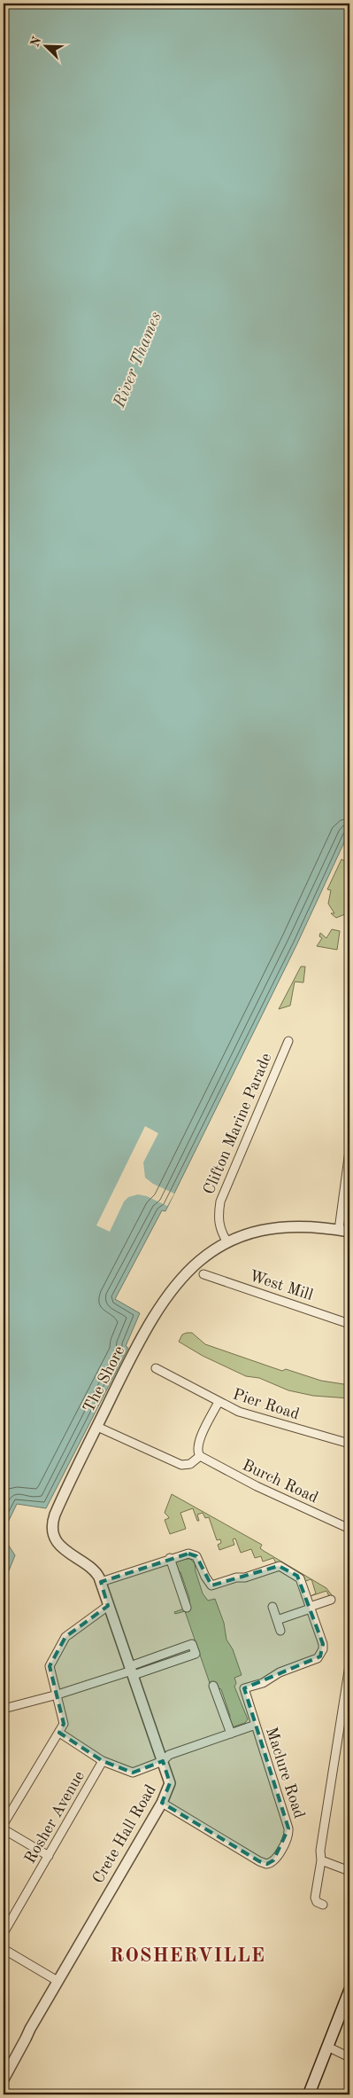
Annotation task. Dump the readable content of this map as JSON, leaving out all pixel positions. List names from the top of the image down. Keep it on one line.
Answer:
{"streets":{"street":["Clifton Marine Parade","West Mill","The Shore","Pier Road","Burch Road","Maclure Road","Rosher Avenue","Crete Hall Road"]},"crossings":[["Clifton Marine Parade","The Shore"],["The Shore","Crete Hall Road"],["Maclure Road","Crete Hall Road"]],"districts":["ROSHERVILLE"],"water":["River Thames"],"north":"top left"}
